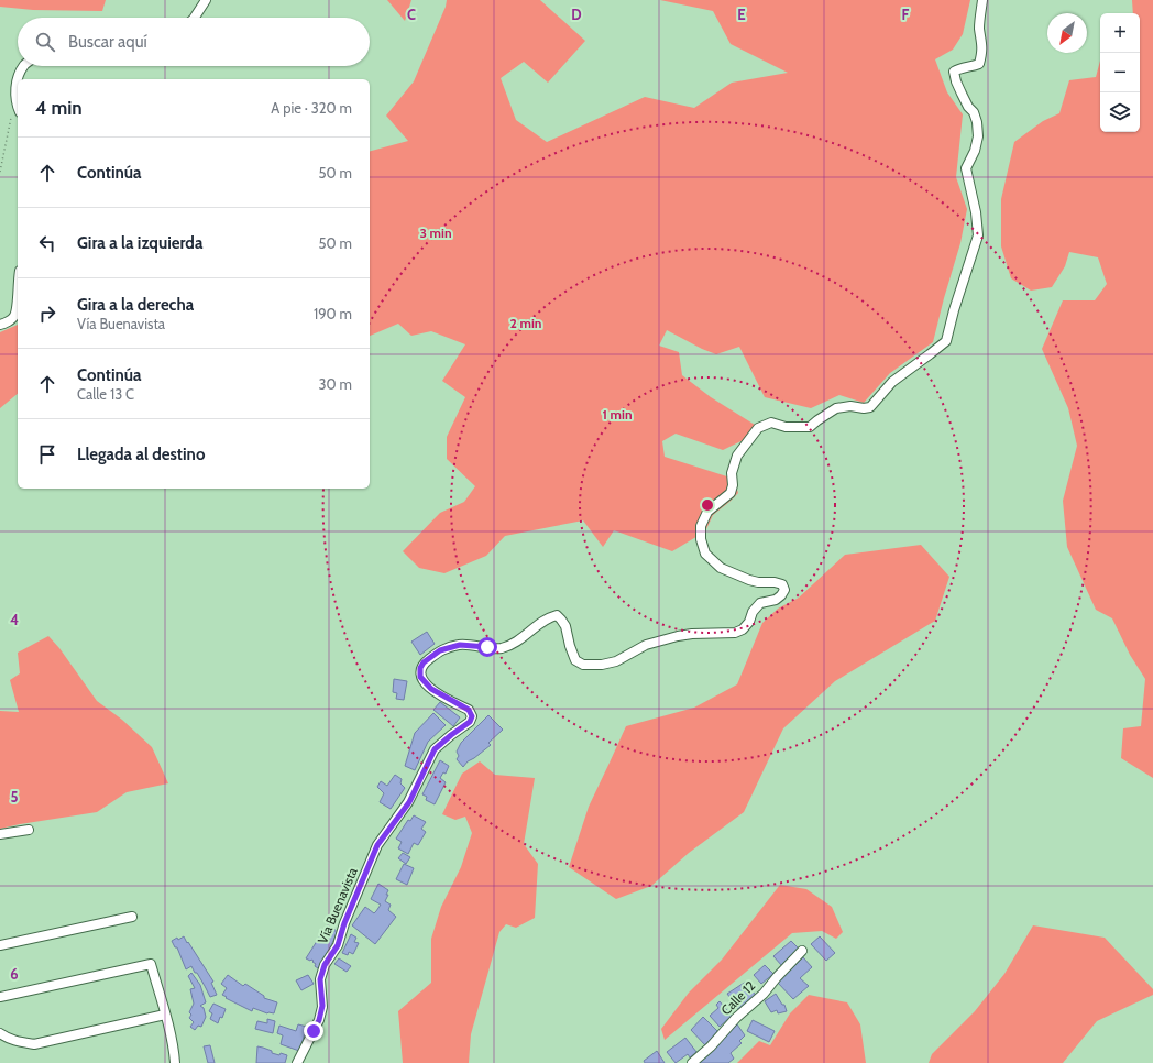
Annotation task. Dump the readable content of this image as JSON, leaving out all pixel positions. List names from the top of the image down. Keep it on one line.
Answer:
{"streets":{"street":["Vía Buenavista","Calle 12"]},"north":"bottom left","page":{"map_buttons":["+","−"],"search":"Buscar aquí","heading":["4 min","A pie · 320 m"],"list":[["Continúa","50 m"],["Gira a la izquierda","50 m"],["Gira a la derecha","Vía Buenavista","190 m"],["Continúa","Calle 13 C","30 m"],"Llegada al destino"]},"grid":{"columns":["C","D","E","F"],"rows":["4","5","6"]},"rings":["3 min","2 min","1 min"]}
